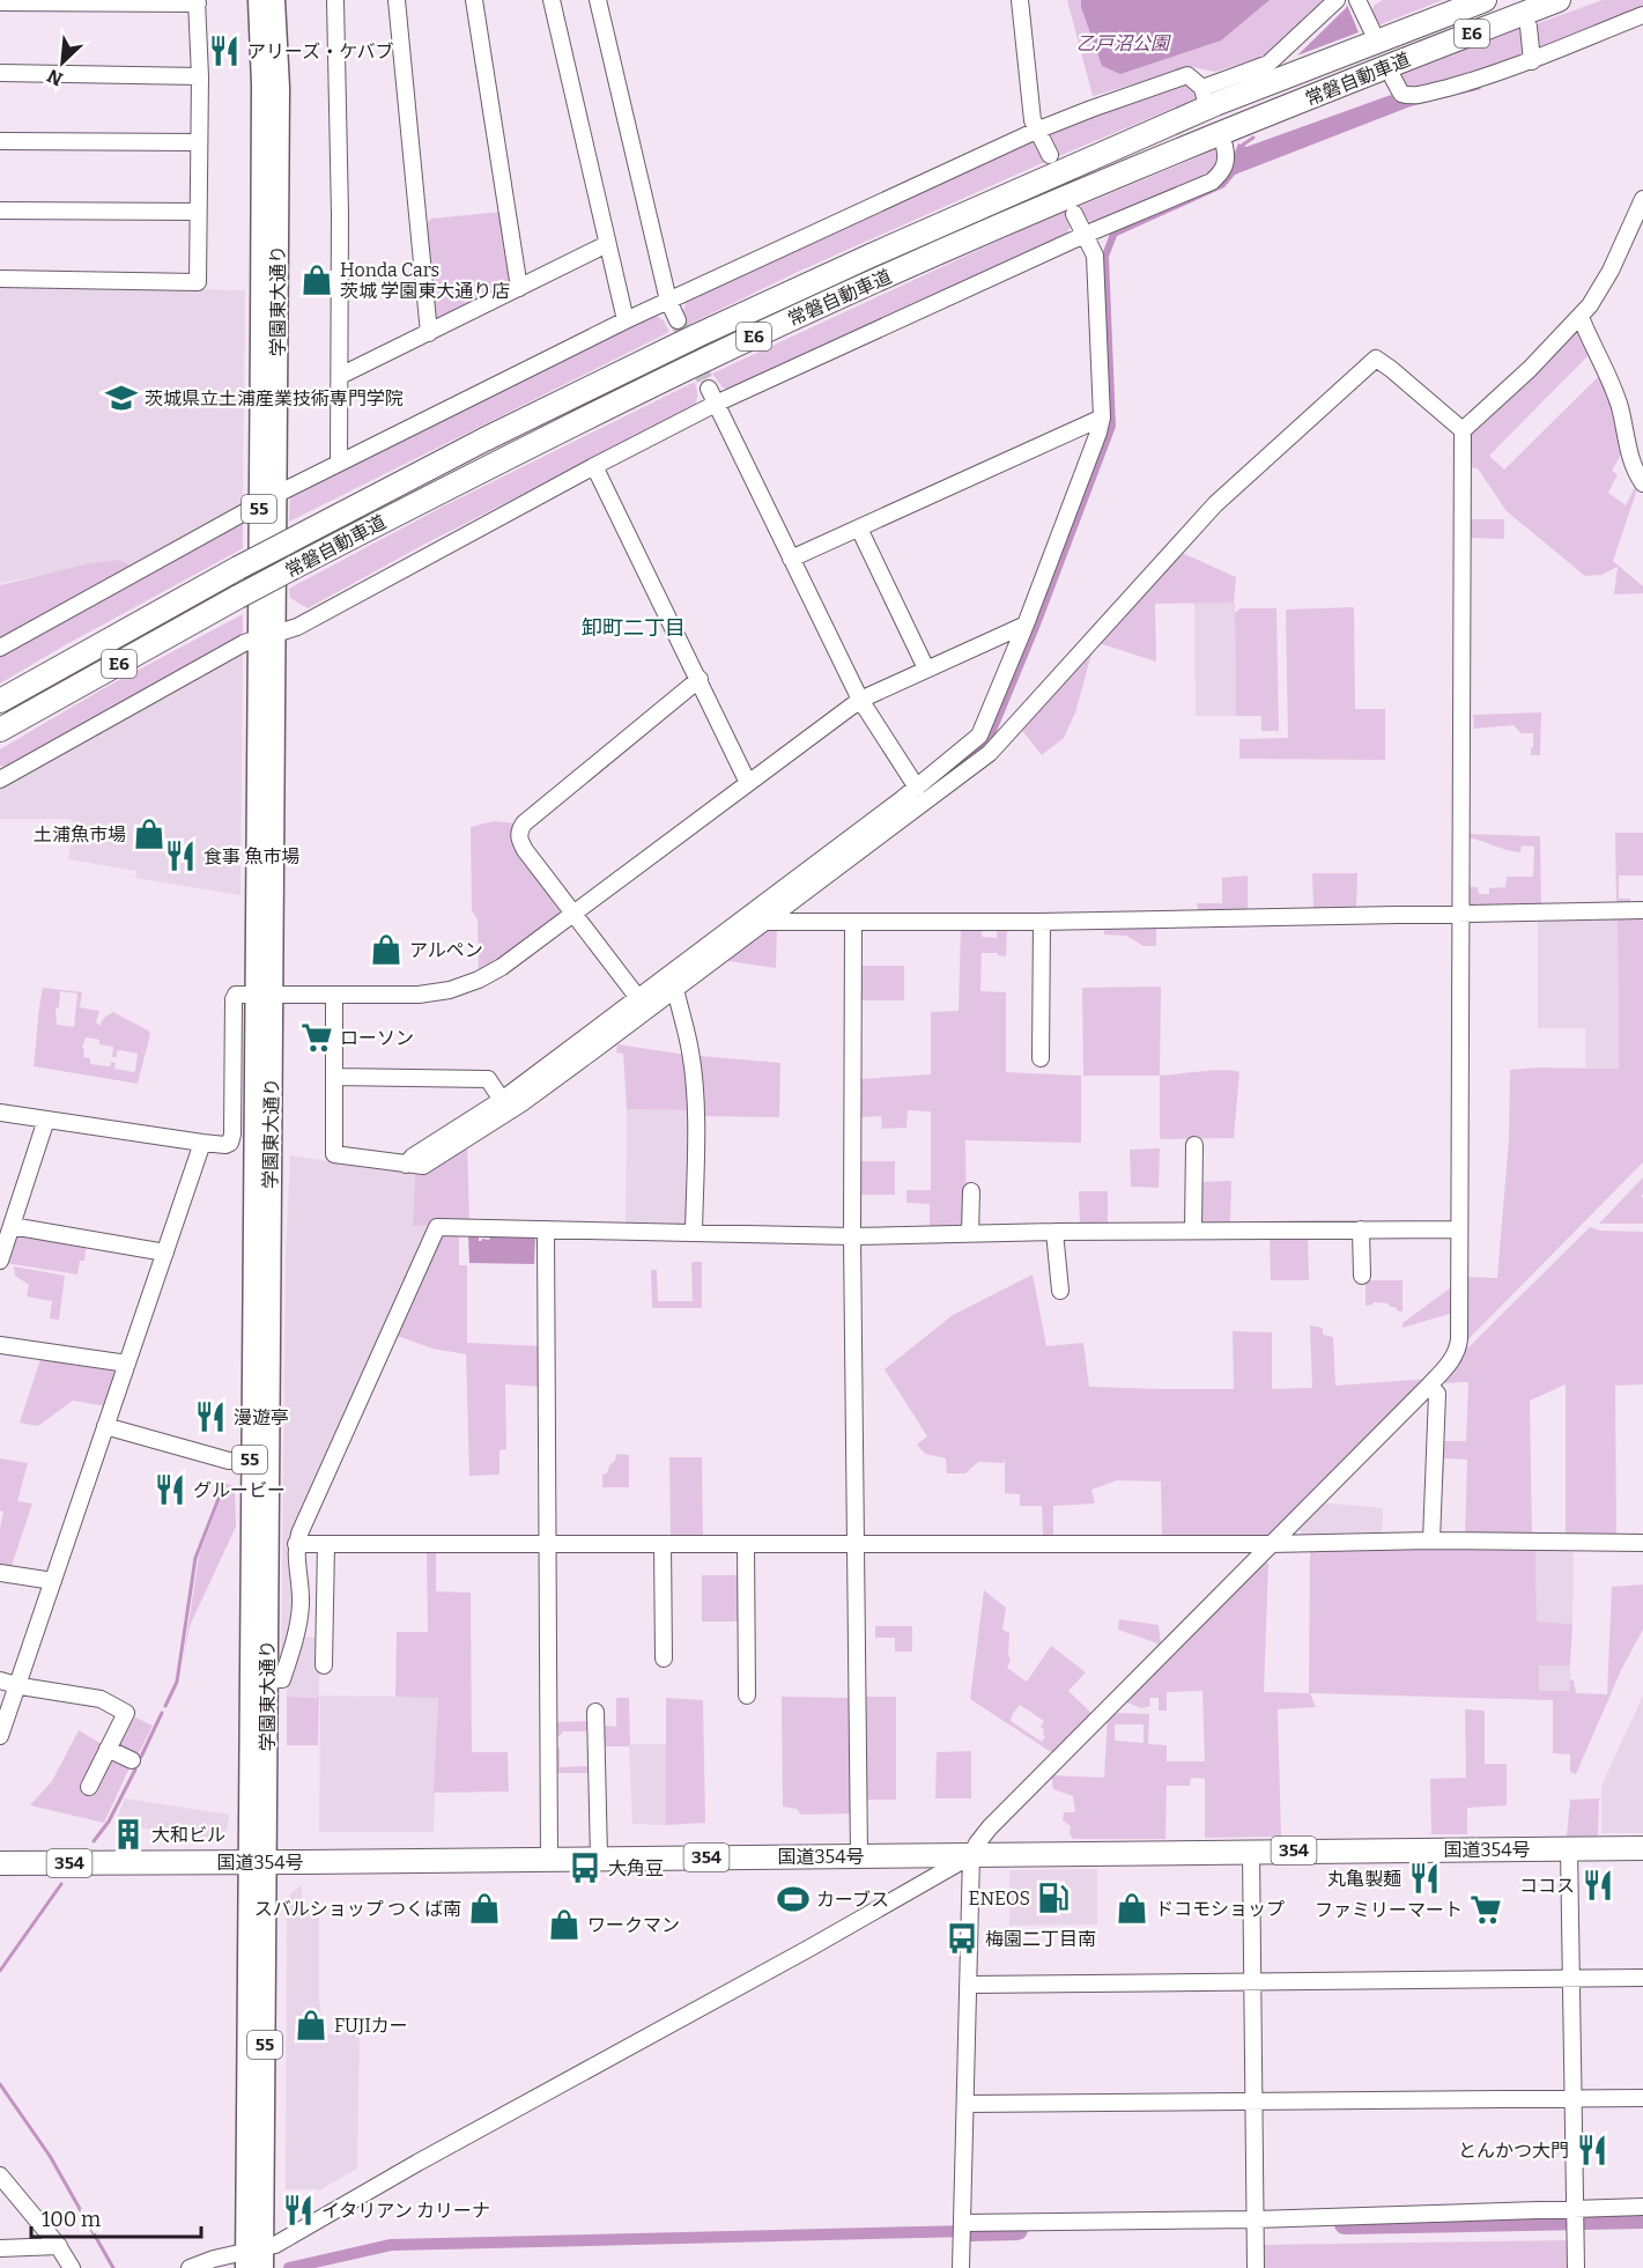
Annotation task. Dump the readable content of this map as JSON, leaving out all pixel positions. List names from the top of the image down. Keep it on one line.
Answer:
{"streets":{"highway":["E6","常磐自動車道","国道354号","354"],"main road":["学園東大通り","55"]},"crossings":[["学園東大通り","国道354号"]],"districts":["卸町二丁目"],"parks":["乙戸沼公園"],"places":{"restaurant":["アリーズ・ケバブ","食事 魚市場","漫遊亭","グルービー","丸亀製麺","ココス","とんかつ大門","イタリアン カリーナ"],"shop":["Honda Cars 茨城 学園東大通り店","土浦魚市場","アルペン","スバルショップ つくば南","ドコモショップ","ワークマン","FUJIカー"],"school or university":["茨城県立土浦産業技術専門学院"],"supermarket":["ローソン","ファミリーマート"],"building":["大和ビル"],"bus stop":["大角豆","梅園二丁目南"],"fuel station":["ENEOS"],"sports":["カーブス"]},"scale_bar":"100 m","north":"bottom left"}
